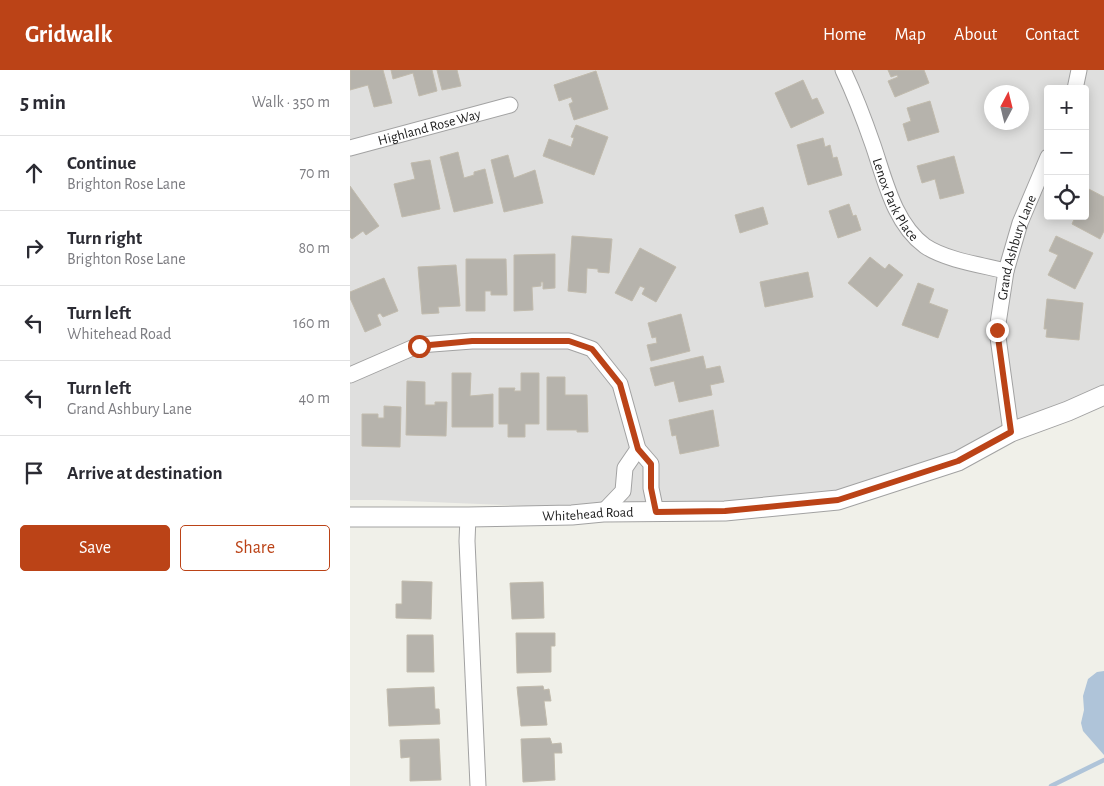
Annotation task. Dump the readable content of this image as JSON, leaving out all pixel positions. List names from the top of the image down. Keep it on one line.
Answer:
{"streets":{"street":["Highland Rose Way","Lenox Park Place","Grand Ashbury Lane","Whitehead Road"]},"crossings":[["Lenox Park Place","Grand Ashbury Lane"],["Grand Ashbury Lane","Whitehead Road"]],"north":"top","page":{"header":"Gridwalk","nav":["Home","Map","About","Contact"],"heading":["5 min","Walk · 350 m"],"map_buttons":["+","−"],"list":[["Continue","Brighton Rose Lane","70 m"],["Turn right","Brighton Rose Lane","80 m"],["Turn left","Whitehead Road","160 m"],["Turn left","Grand Ashbury Lane","40 m"],"Arrive at destination"],"buttons":["Save","Share"]}}
